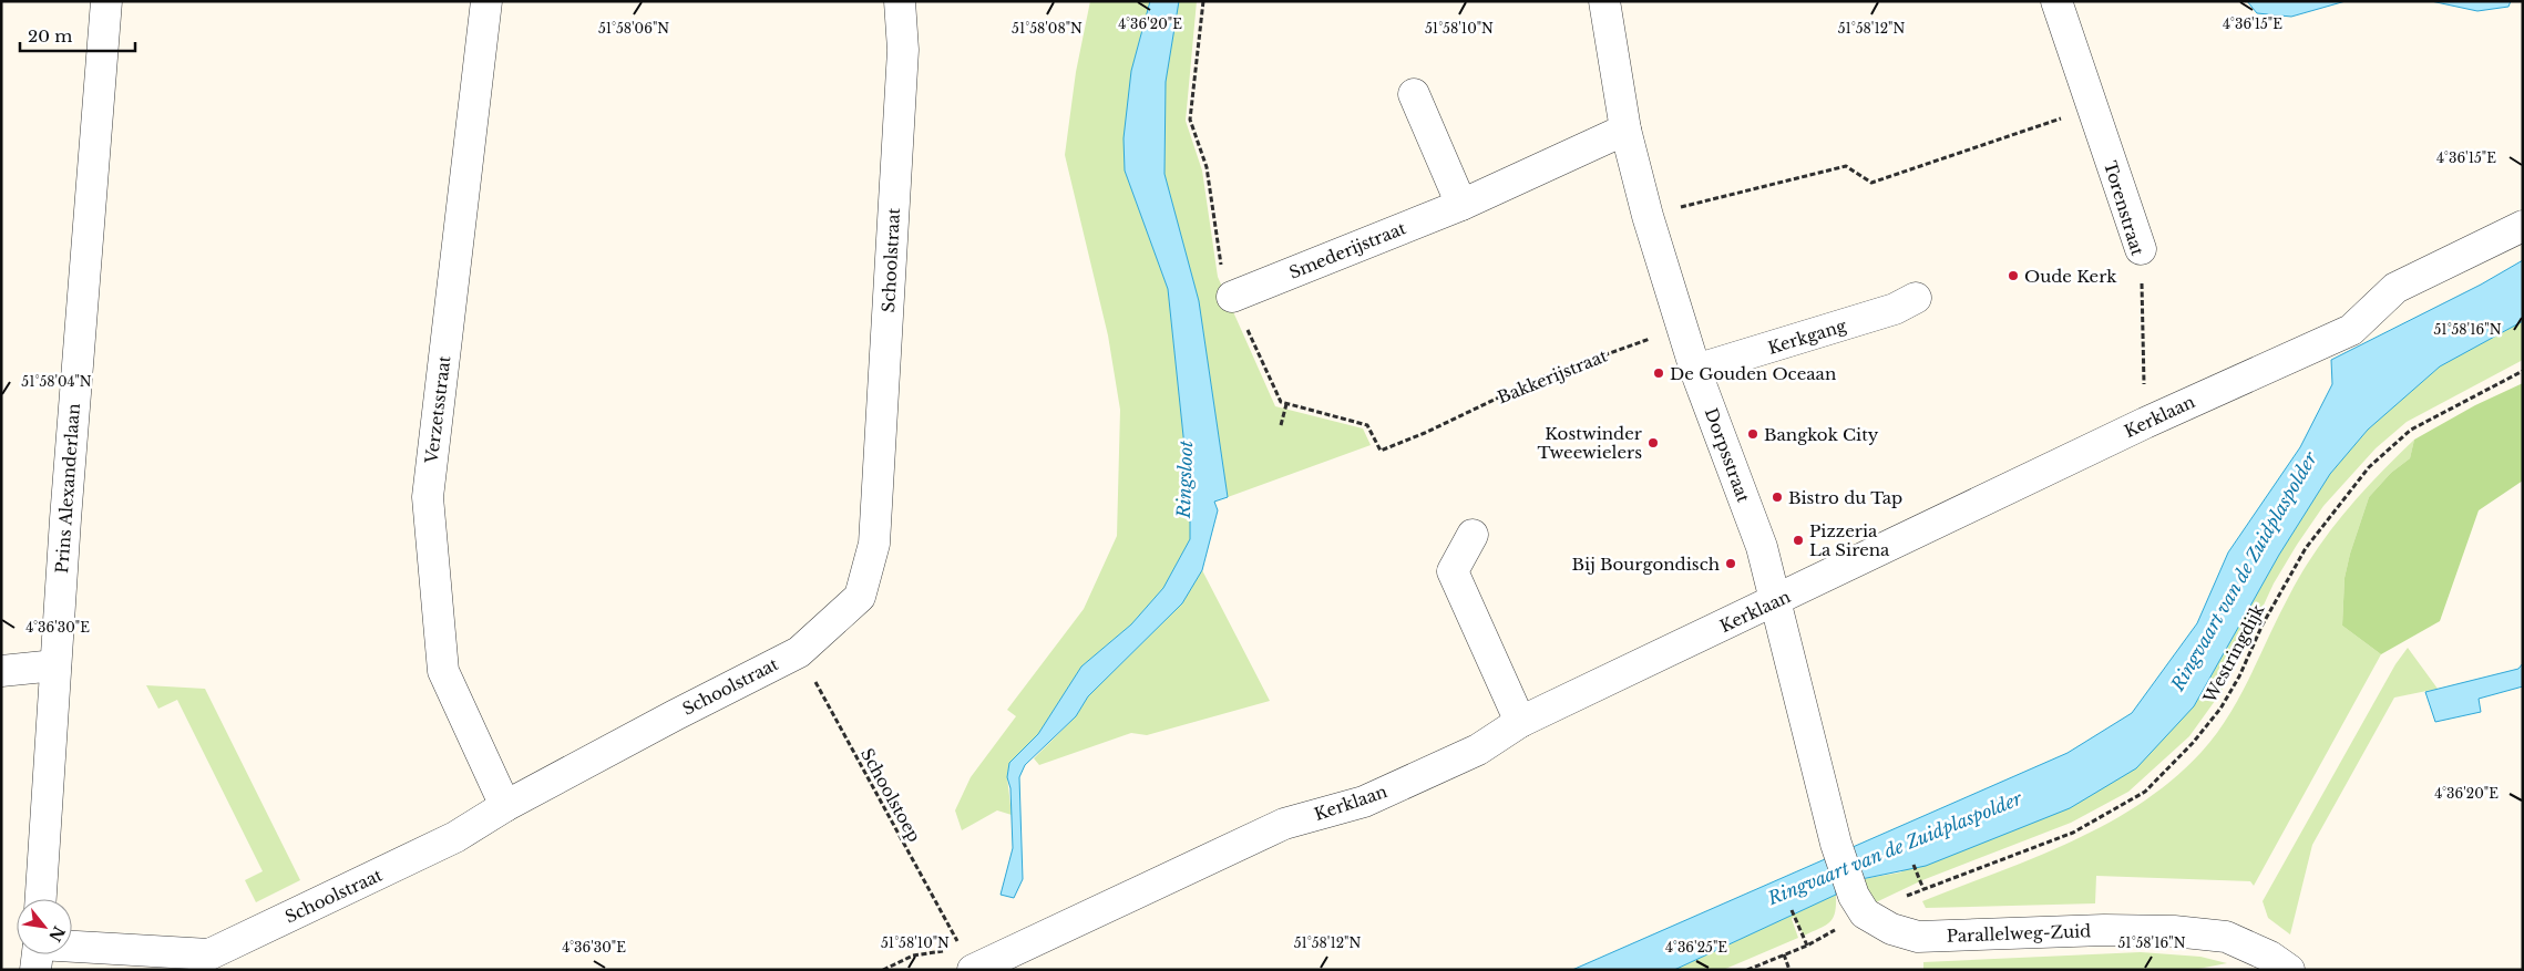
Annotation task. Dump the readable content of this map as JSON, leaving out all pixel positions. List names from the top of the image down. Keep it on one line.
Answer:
{"streets":{"street":["Torenstraat","Smederijstraat","Schoolstraat","Kerkgang","Verzetsstraat","Kerklaan","Dorpsstraat","Prins Alexanderlaan","Parallelweg-Zuid"],"path":["Bakkerijstraat","Westringdijk","Schoolstoep"]},"crossings":[["Torenstraat","Kerklaan"],["Smederijstraat","Dorpsstraat"],["Schoolstraat","Verzetsstraat"],["Schoolstraat","Schoolstoep"],["Kerkgang","Dorpsstraat"],["Bakkerijstraat","Dorpsstraat"],["Kerklaan","Dorpsstraat"],["Kerklaan","Schoolstoep"],["Dorpsstraat","Parallelweg-Zuid"]],"water":["Ringsloot","Ringvaart van de Zuidplaspolder"],"places":["Oude Kerk","De Gouden Oceaan","Bangkok City","Kostwinder Tweewielers","Bistro du Tap","Pizzeria La Sirena","Bij Bourgondisch"],"scale_bar":"20 m","north":"bottom right","coordinates":["4°36'20\"E","4°36'15\"E","51°58'06\"N","51°58'08\"N","51°58'10\"N","51°58'12\"N","51°58'16\"N","51°58'04\"N","4°36'30\"E","4°36'25\"E"]}
